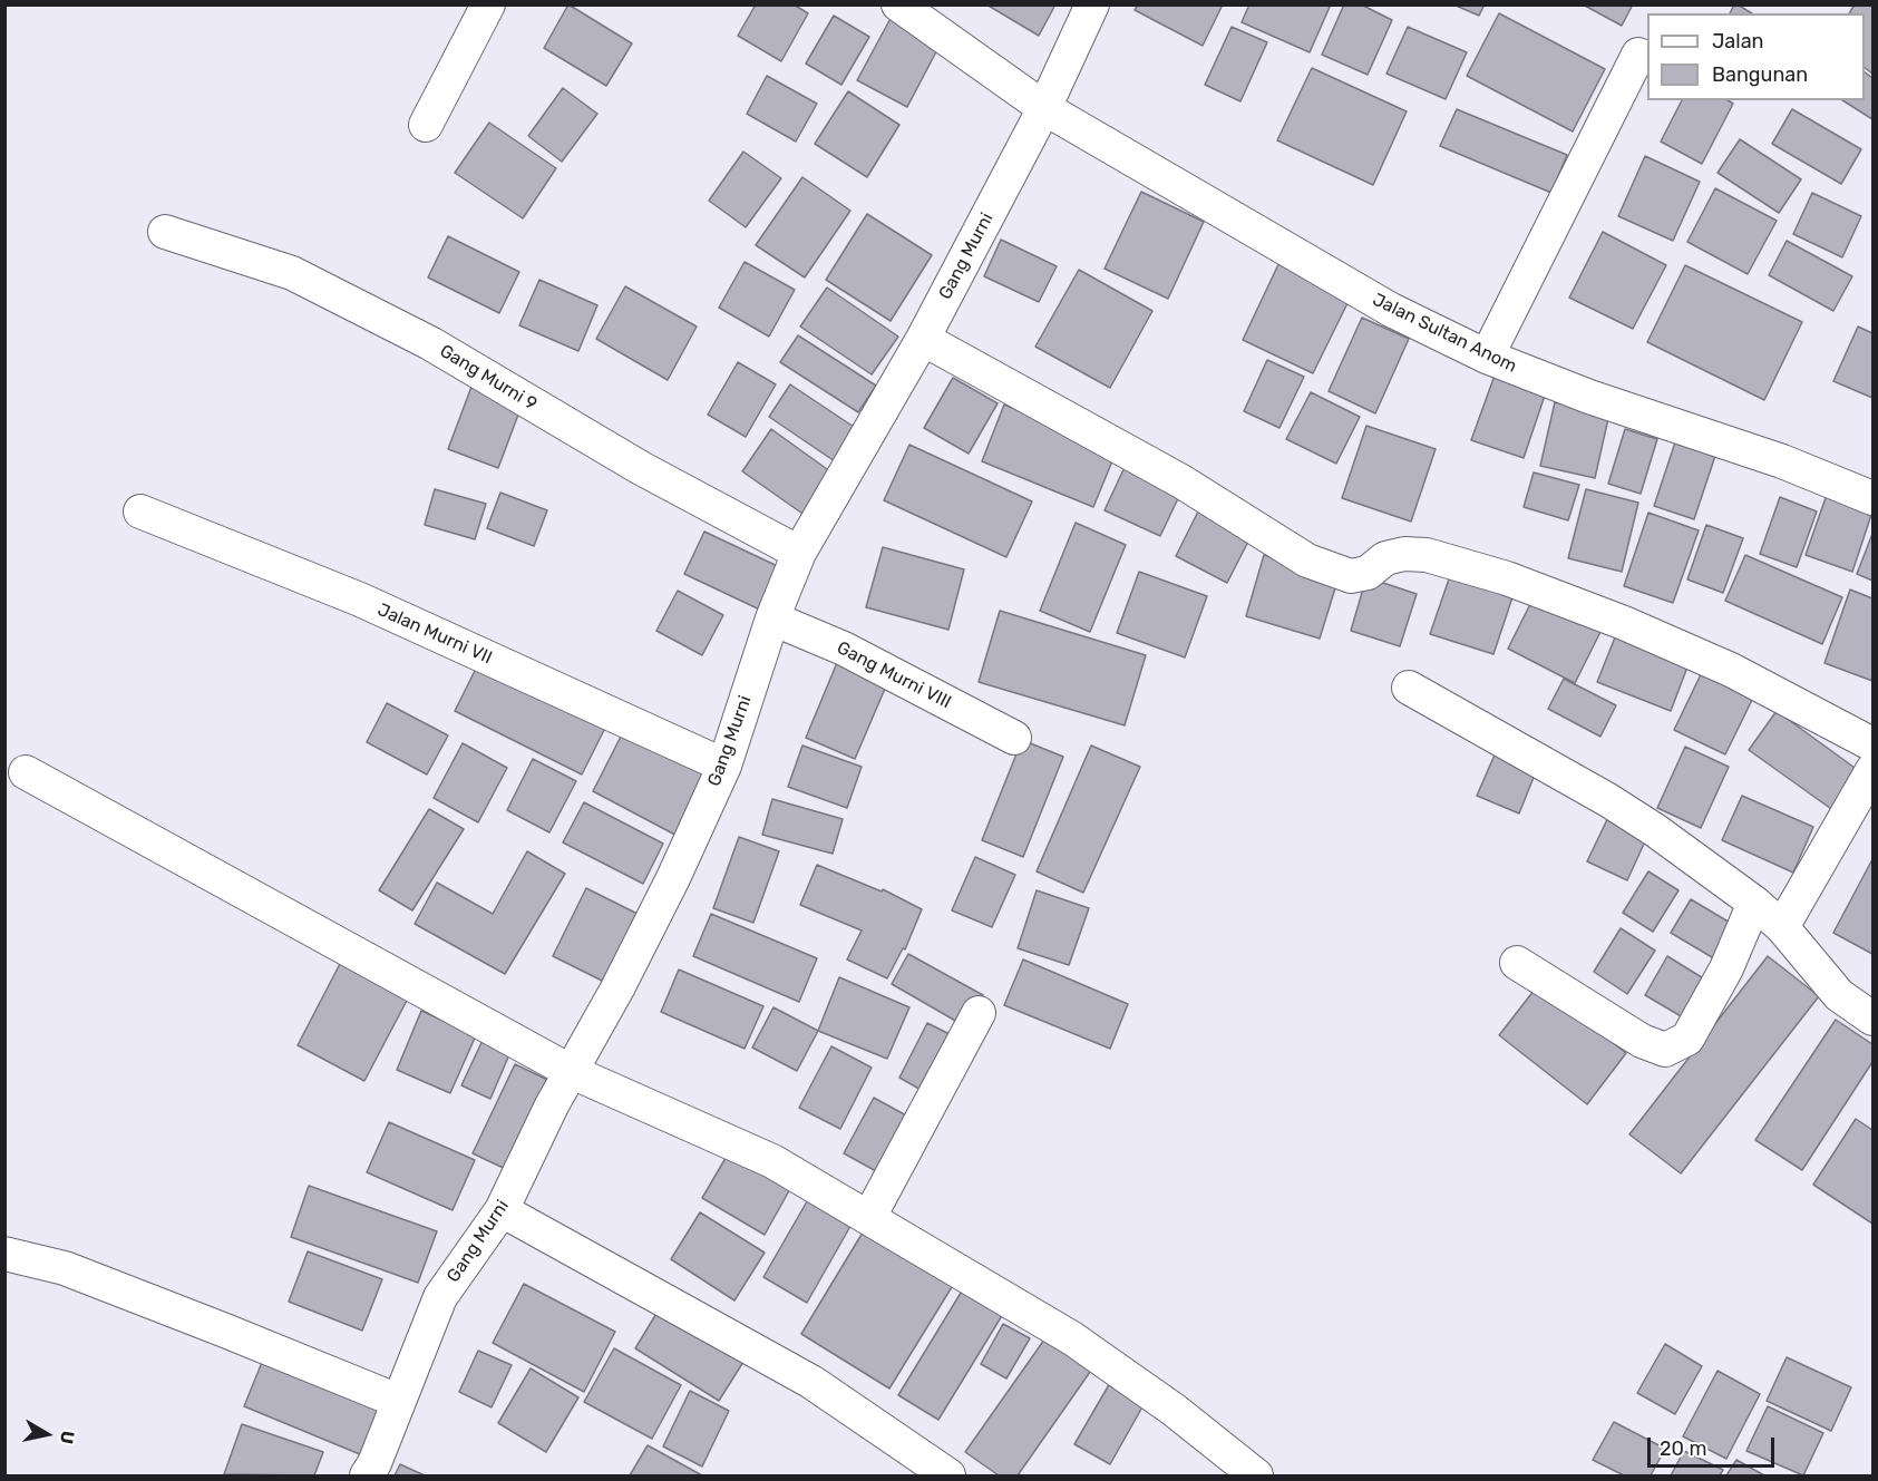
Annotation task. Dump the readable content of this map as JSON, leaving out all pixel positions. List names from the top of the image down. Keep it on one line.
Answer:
{"streets":{"street":["Gang Murni","Jalan Sultan Anom","Gang Murni 9","Jalan Murni VII","Gang Murni VIII"]},"crossings":[["Gang Murni","Jalan Sultan Anom"],["Gang Murni","Gang Murni 9"],["Gang Murni","Jalan Murni VII"],["Gang Murni","Gang Murni VIII"]],"legend":["Jalan","Bangunan"],"scale_bar":"20 m","north":"right"}
